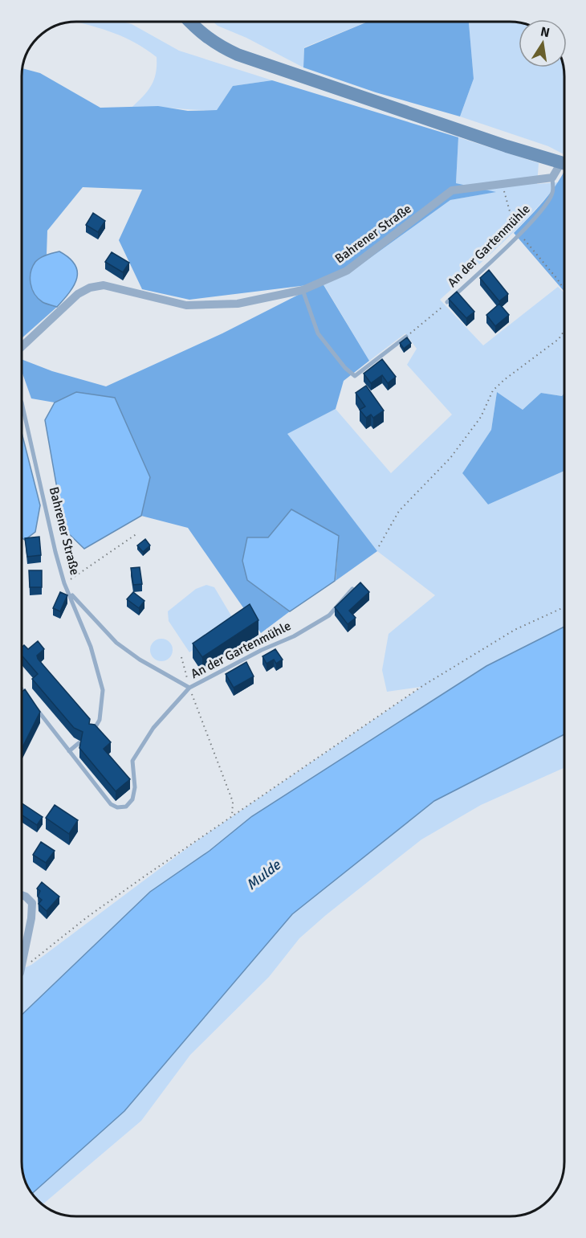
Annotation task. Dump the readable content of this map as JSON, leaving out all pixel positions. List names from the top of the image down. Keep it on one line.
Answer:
{"streets":{"street":["Bahrener Straße"],"lane":["An der Gartenmühle"]},"crossings":[["Bahrener Straße","An der Gartenmühle"]],"water":["Mulde"],"north":"top"}
